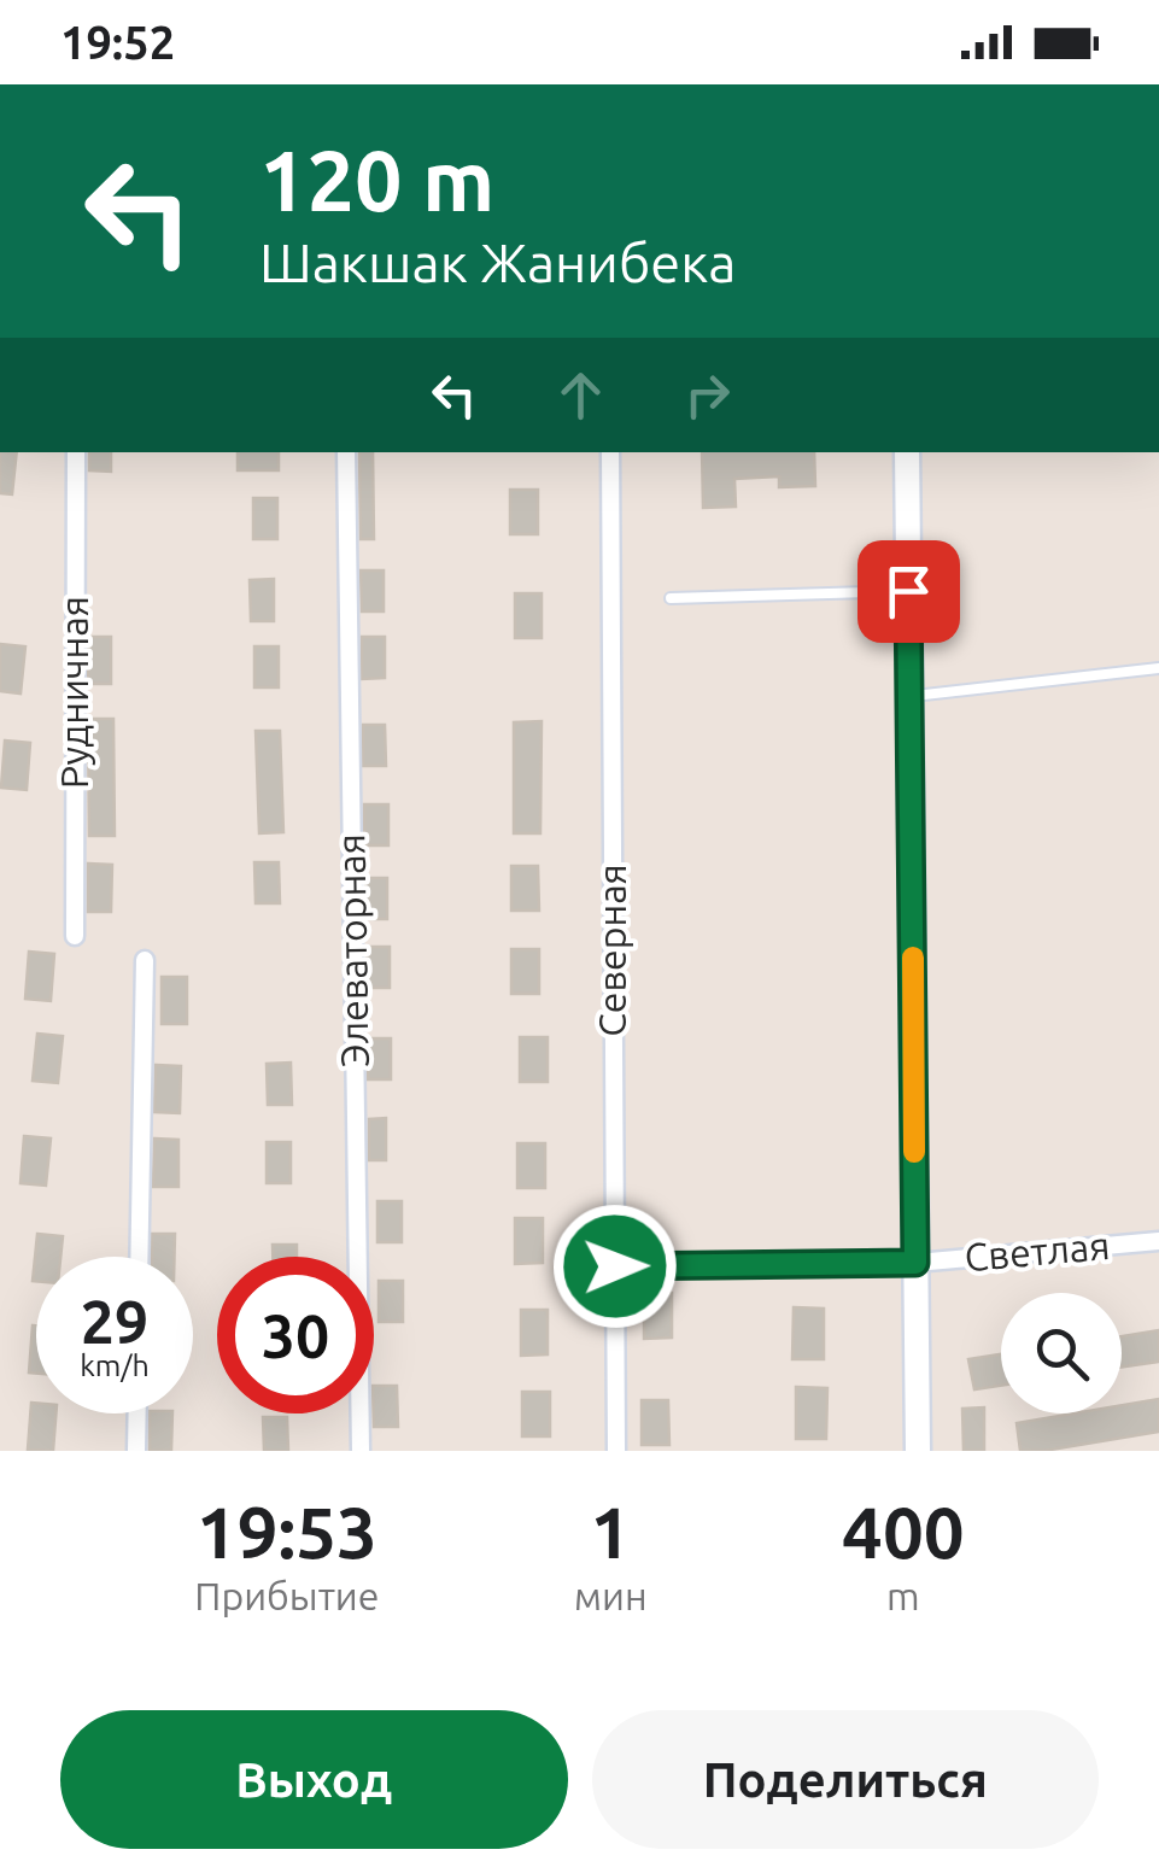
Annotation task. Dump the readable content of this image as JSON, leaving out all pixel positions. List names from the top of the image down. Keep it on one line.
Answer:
{"streets":{"street":["Рудничная","Элеваторная","Северная","Светлая"]},"crossings":[["Северная","Светлая"]],"page":{"status":"19:52","turn":["120 m","Шакшак Жанибека"],"speed":"29 km/h","limit":"30","eta":["19:53","Прибытие","1","мин","400","m"],"buttons":["Выход","Поделиться"]}}
